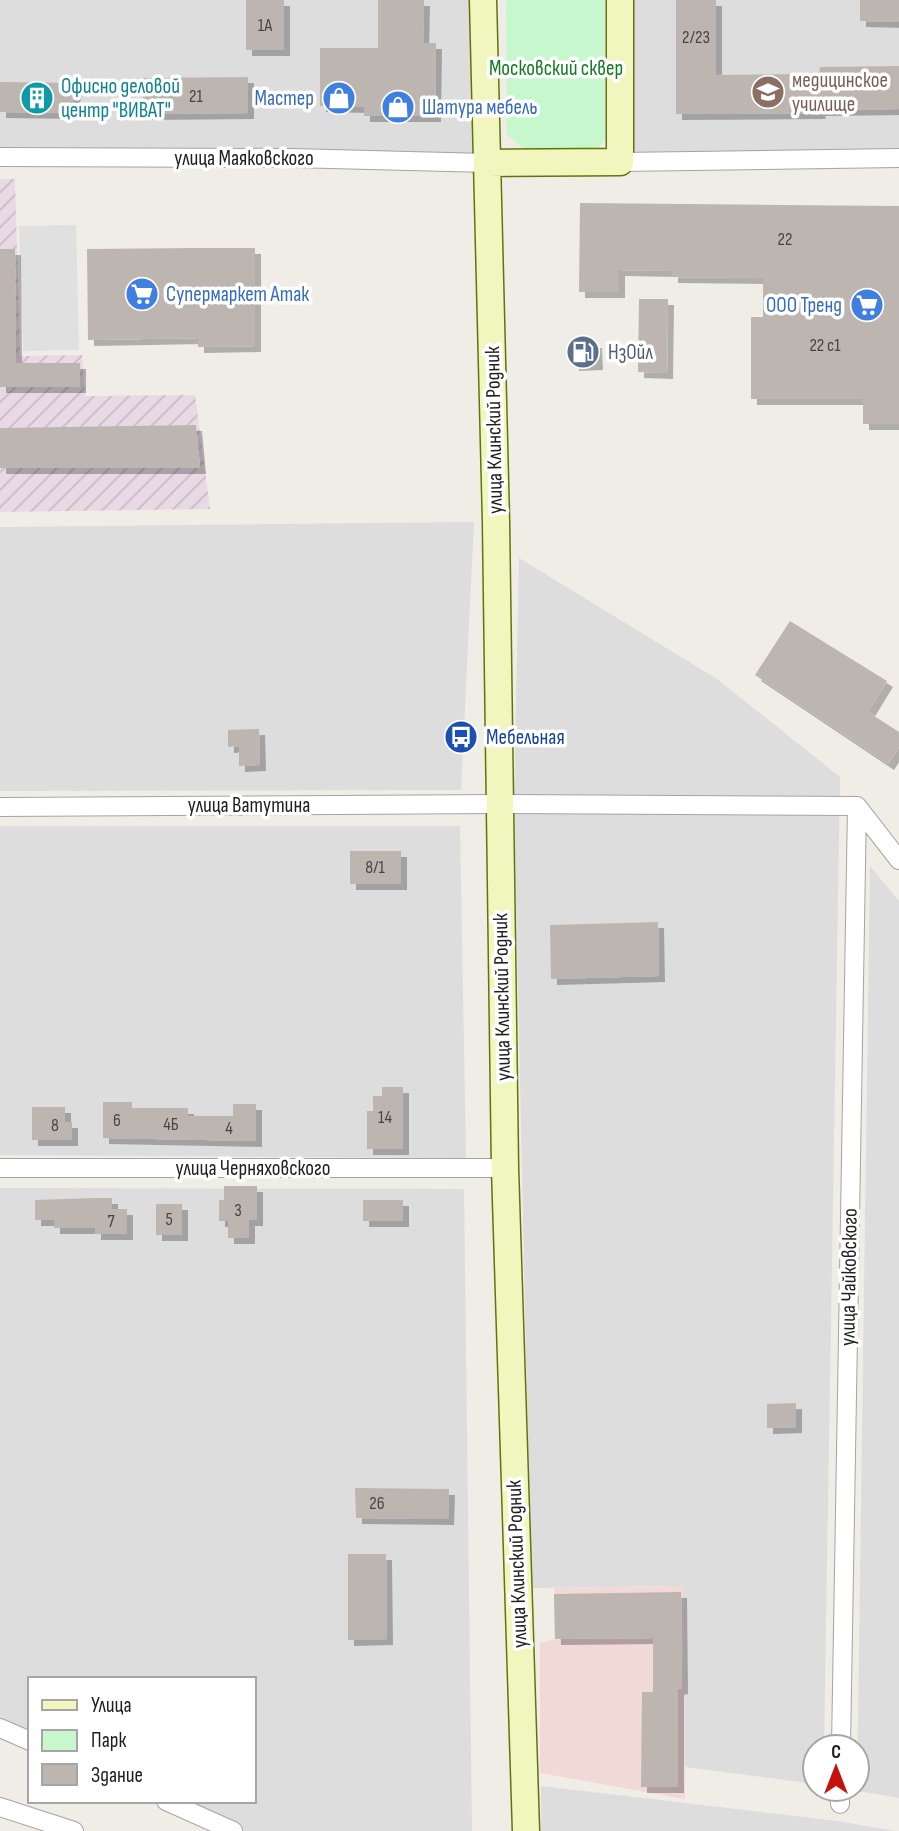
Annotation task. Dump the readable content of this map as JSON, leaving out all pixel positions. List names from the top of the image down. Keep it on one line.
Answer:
{"streets":{"main road":["улица Клинский Родник"],"street":["улица Маяковского","улица Ватутина","улица Черняховского","улица Чайковского"]},"crossings":[["улица Маяковского","улица Клинский Родник"],["улица Клинский Родник","улица Ватутина"],["улица Клинский Родник","улица Черняховского"],["улица Ватутина","улица Чайковского"]],"parks":["Московский сквер"],"places":{"school or university":["медицинское училище"],"building":["Офисно деловой центр \"ВИВАТ\""],"shop":["Мастер","Шатура мебель"],"supermarket":["Супермаркет Атак","ООО Тренд"],"fuel station":["НзОйл"],"bus stop":["Мебельная"]},"house_numbers":["1А","2/23","21","22","22 с1","8/1","14","6","4Б","8","4","3","5","7","26"],"legend":["Улица","Парк","Здание"],"north":"top"}
